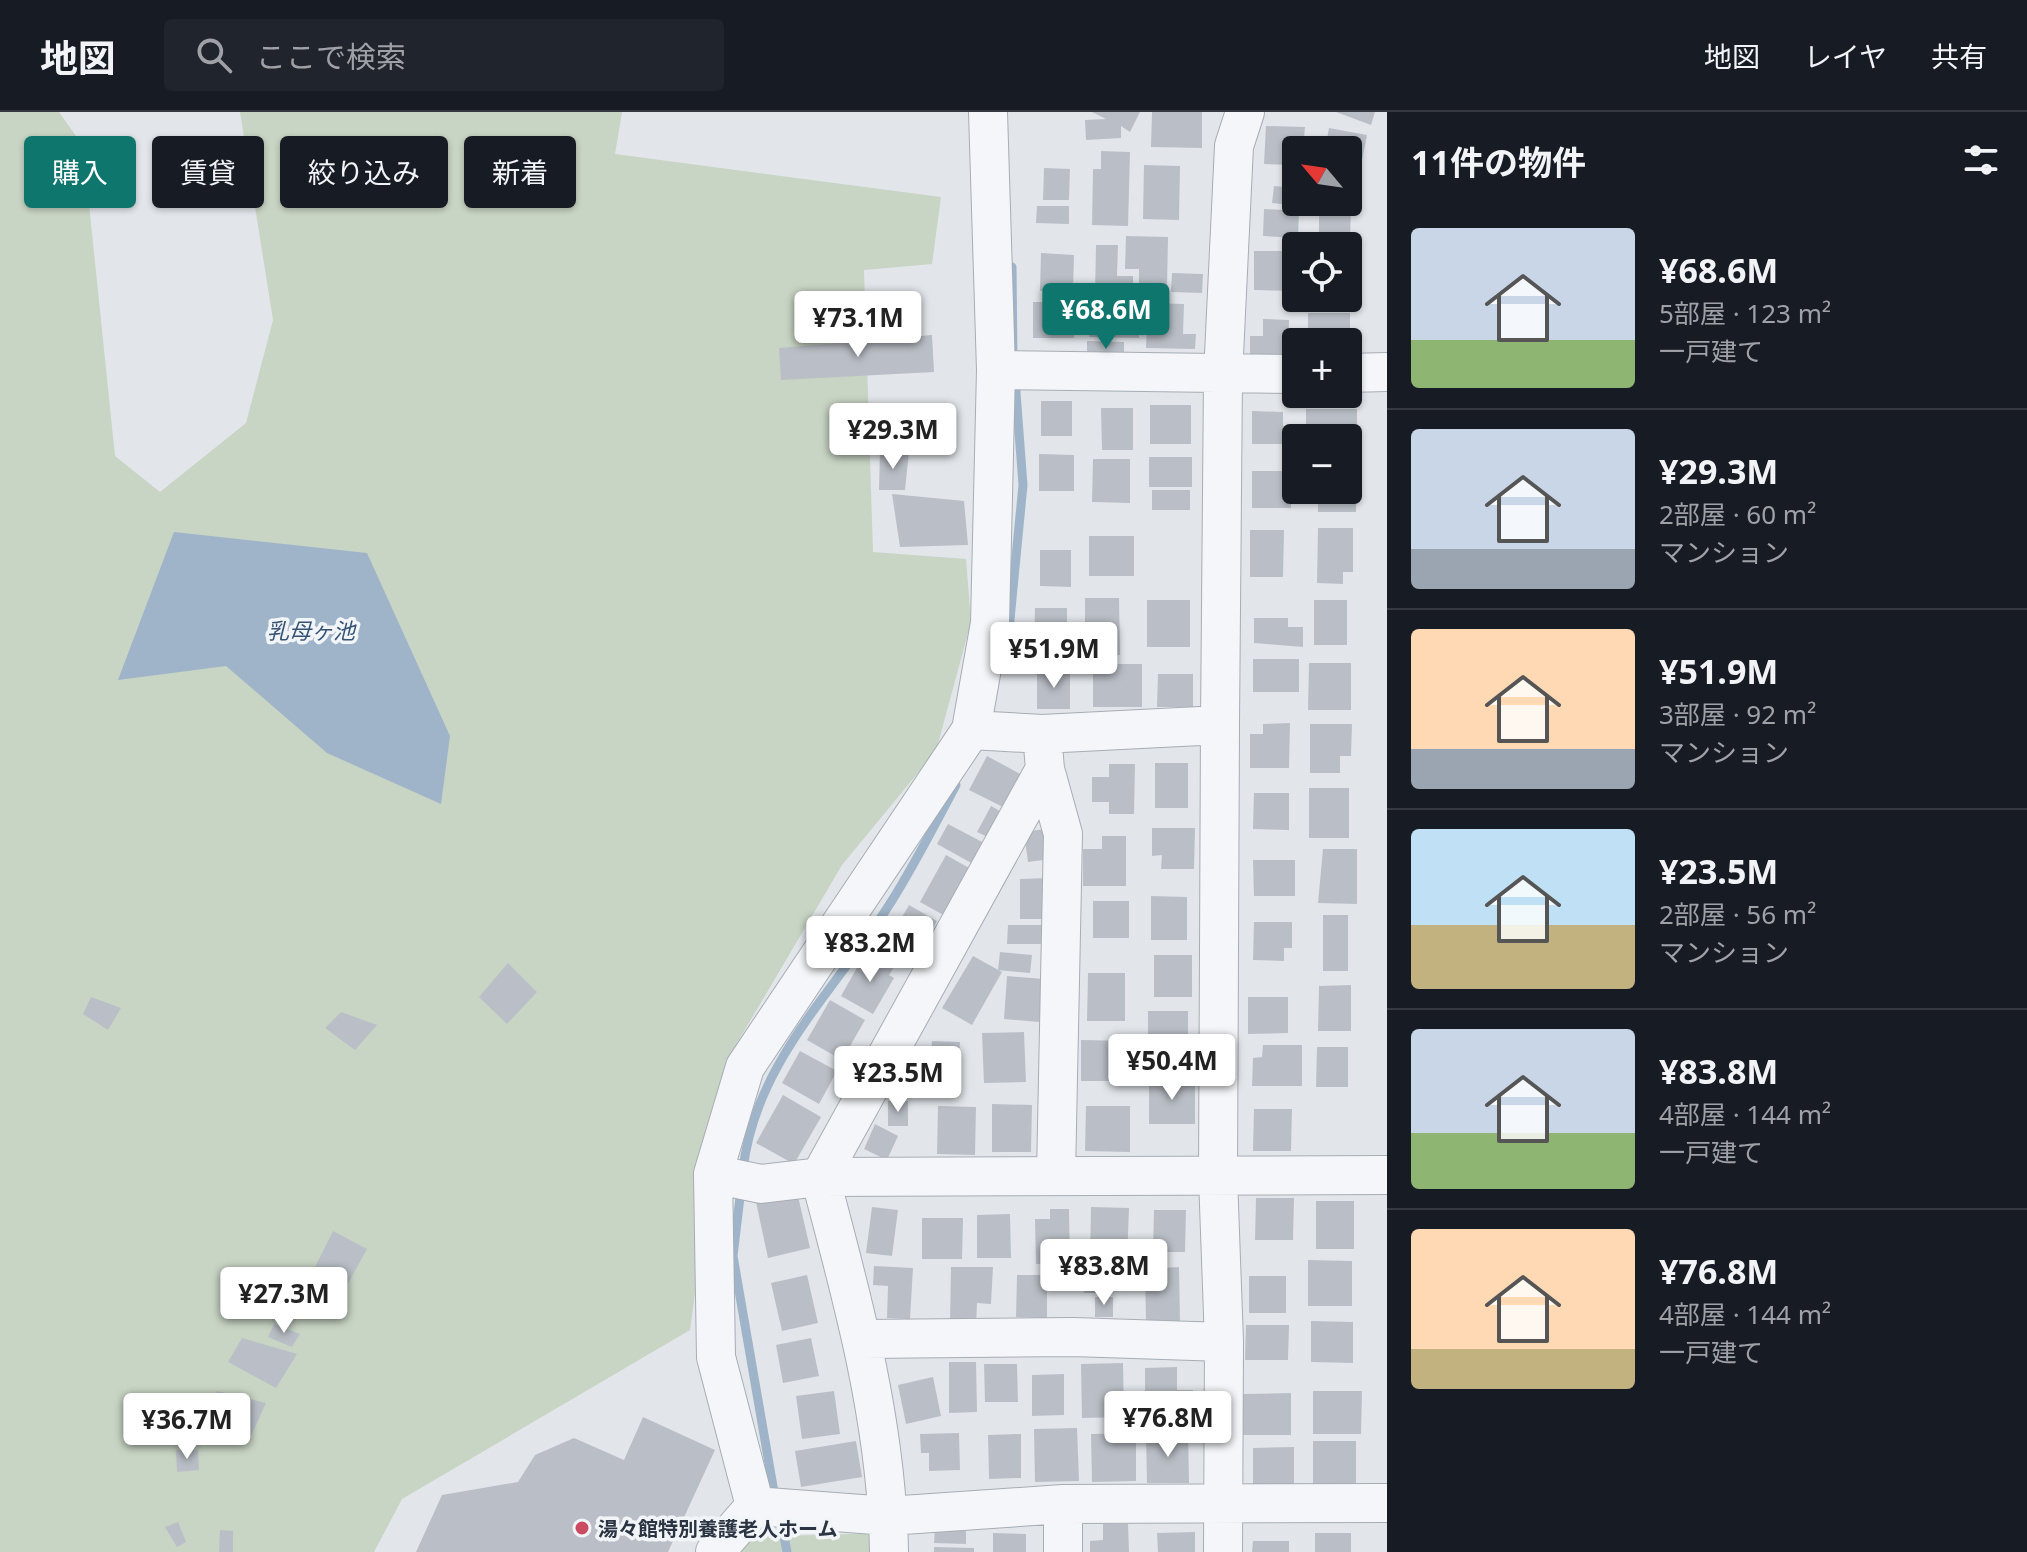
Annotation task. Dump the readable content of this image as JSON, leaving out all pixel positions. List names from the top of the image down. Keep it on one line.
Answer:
{"water":["乳母ヶ池"],"places":["湯々館特別養護老人ホーム"],"north":"top left","page":{"header":"地図","search":"ここで検索","nav":["地図","レイヤ","共有"],"heading":"11件の物件","map_buttons":["+","−"],"chip":["購入","賃貸","絞り込み","新着"],"list":[{"name":"¥68.6M","note":"5部屋 · 123 m² · 一戸建て"},{"name":"¥29.3M","note":"2部屋 · 60 m² · マンション"},{"name":"¥51.9M","note":"3部屋 · 92 m² · マンション"},{"name":"¥23.5M","note":"2部屋 · 56 m² · マンション"},{"name":"¥83.8M","note":"4部屋 · 144 m² · 一戸建て"},{"name":"¥76.8M","note":"4部屋 · 144 m² · 一戸建て"}],"price":["¥68.6M","¥73.1M","¥29.3M","¥51.9M","¥83.2M","¥50.4M","¥23.5M","¥83.8M","¥27.3M","¥76.8M","¥36.7M"]}}
